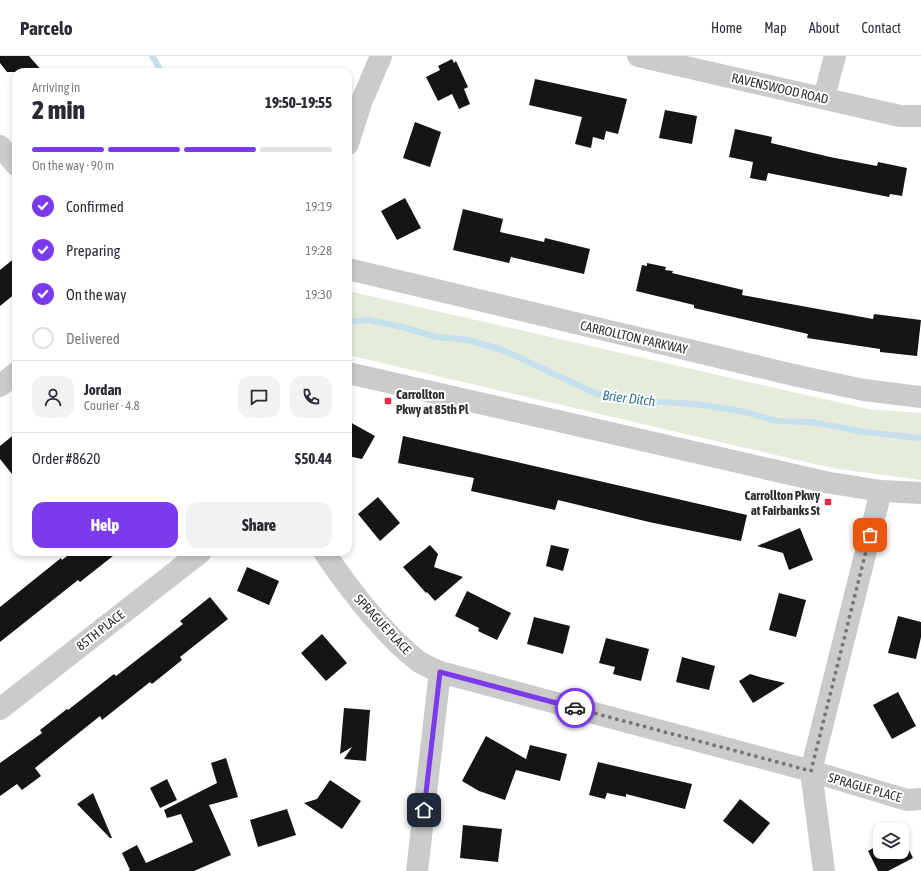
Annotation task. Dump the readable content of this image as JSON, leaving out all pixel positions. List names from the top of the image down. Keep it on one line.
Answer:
{"streets":{"street":["RAVENSWOOD ROAD","CARROLLTON PARKWAY","SPRAGUE PLACE","85TH PLACE"]},"water":["Brier Ditch"],"places":{"transit":["Carrollton Pkwy at 85th Pl","Carrollton Pkwy at Fairbanks St"]},"page":{"header":"Parcelo","nav":["Home","Map","About","Contact"],"heading":["2 min","Arriving in","19:50–19:55"],"panel":["Jordan","Courier · 4.8","Order #8620","$50.44"],"bar":"On the way · 90 m","list":[["Confirmed","19:19"],["Preparing","19:28"],["On the way","19:30"],"Delivered"],"buttons":["Help","Share"]}}
